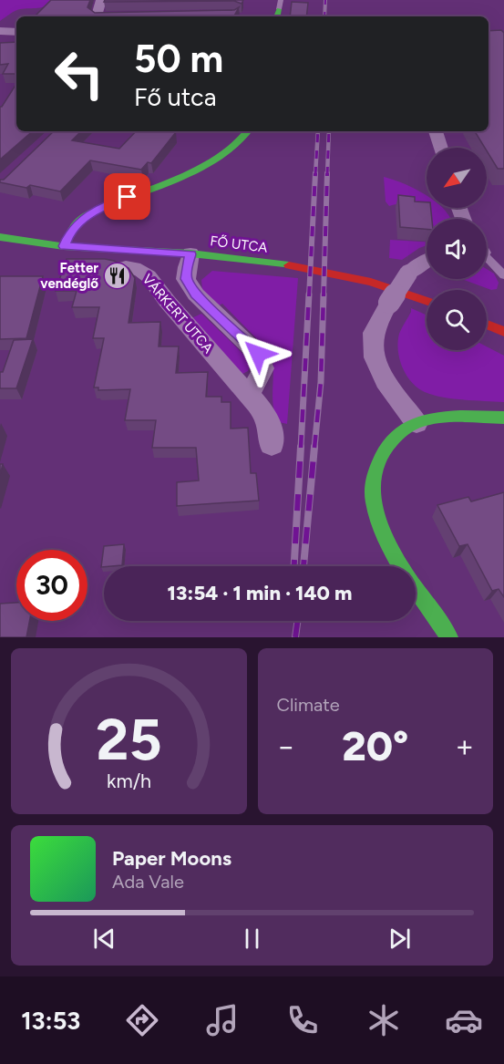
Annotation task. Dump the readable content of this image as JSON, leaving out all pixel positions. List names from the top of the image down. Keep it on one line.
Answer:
{"streets":{"street":["FŐ UTCA","VÁRKERT UTCA"]},"crossings":[["FŐ UTCA","VÁRKERT UTCA"]],"places":{"restaurant":["Fetter vendéglő"]},"north":"bottom left","page":{"turn":["50 m","Fő utca"],"limit":"30","trip":"13:54 · 1 min · 140 m","tile":"Climate","heat":["−","20°","+"],"song":["Paper Moons","Ada Vale"],"tabs":"13:53","gauge":["25","km/h"]}}
